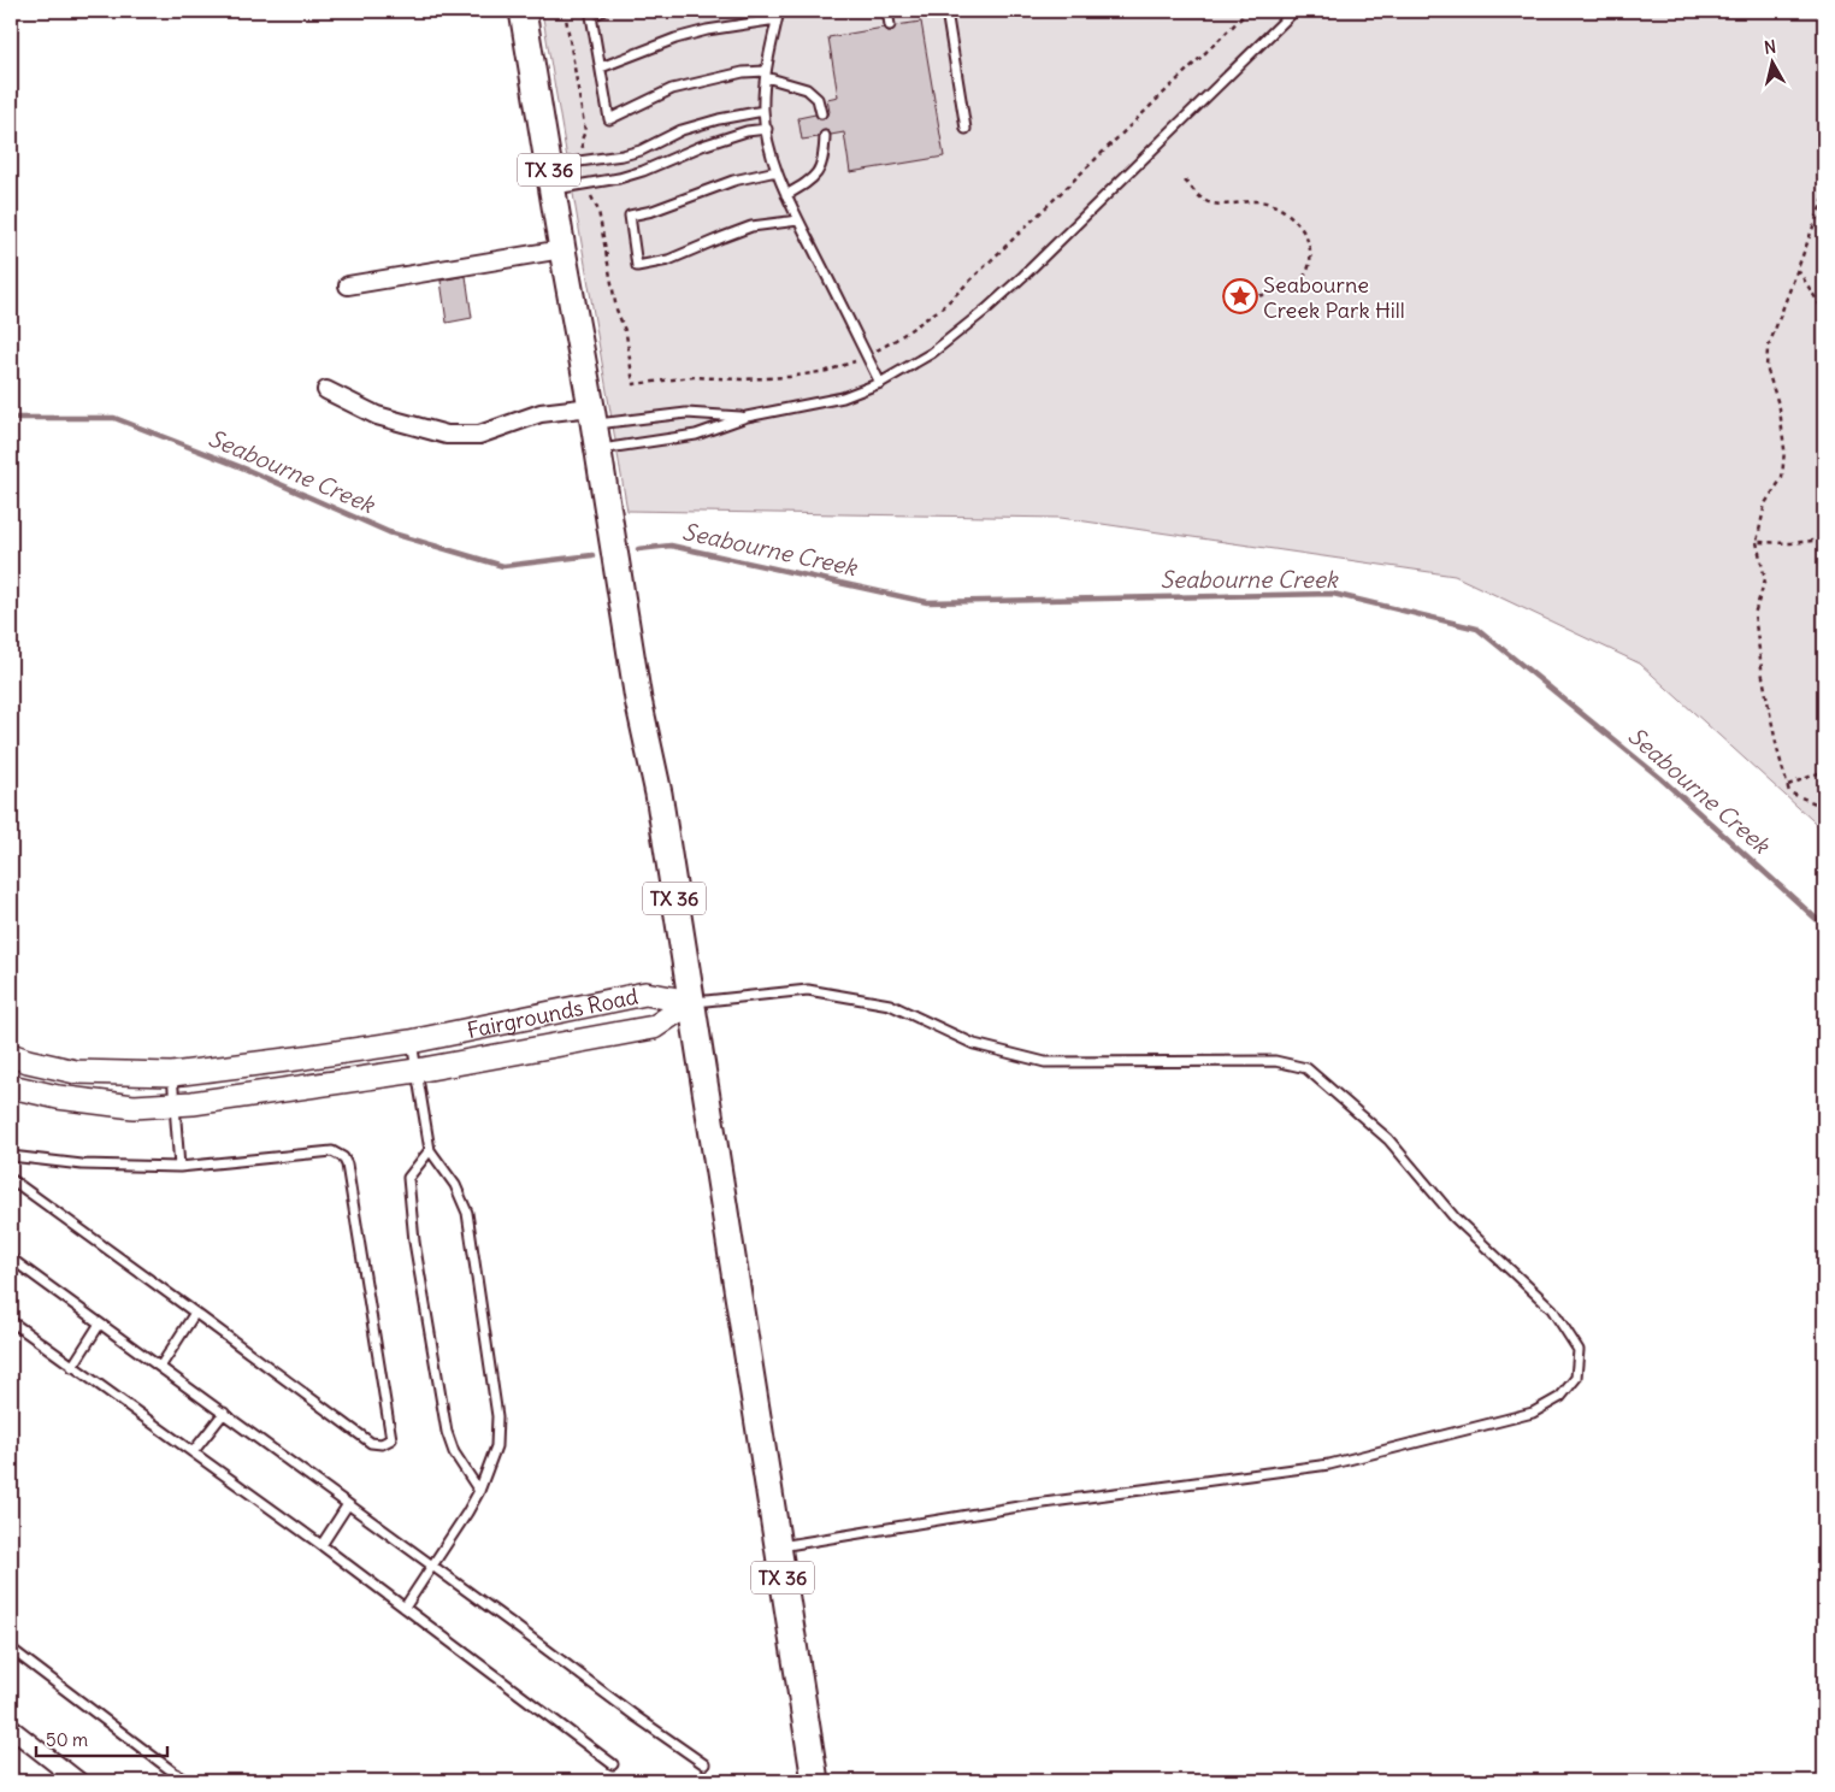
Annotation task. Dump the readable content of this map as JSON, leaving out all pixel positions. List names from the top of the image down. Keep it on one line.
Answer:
{"streets":{"main road":["TX 36"],"street":["Fairgrounds Road"]},"crossings":[["TX 36","Fairgrounds Road"]],"water":["Seabourne Creek"],"places":{"place":["Seabourne Creek Park Hill"]},"scale_bar":"50 m","north":"top"}
